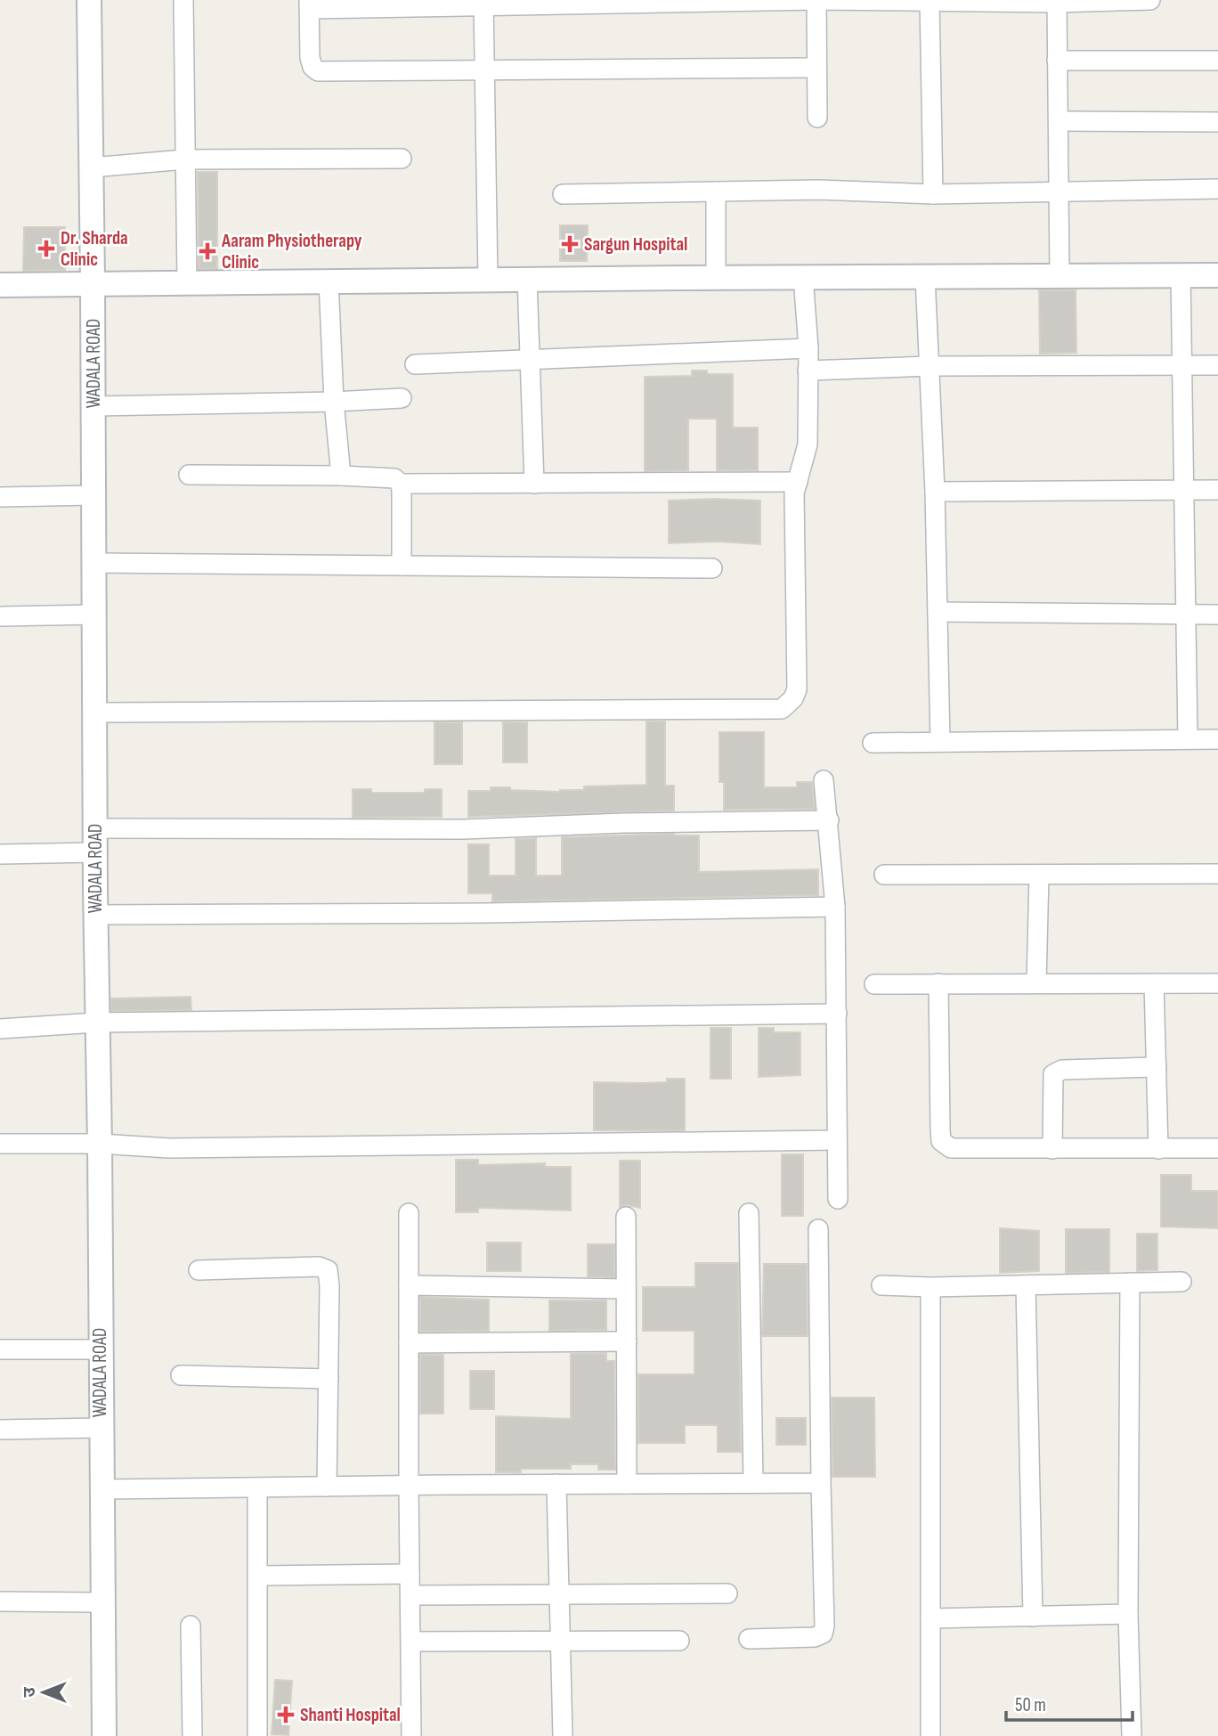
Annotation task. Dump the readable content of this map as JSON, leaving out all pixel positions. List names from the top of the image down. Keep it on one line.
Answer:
{"streets":{"street":["WADALA ROAD"]},"places":{"health":["Sargun Hospital","Dr. Sharda Clinic","Aaram Physiotherapy Clinic","Shanti Hospital"]},"scale_bar":"50 m","north":"left"}
